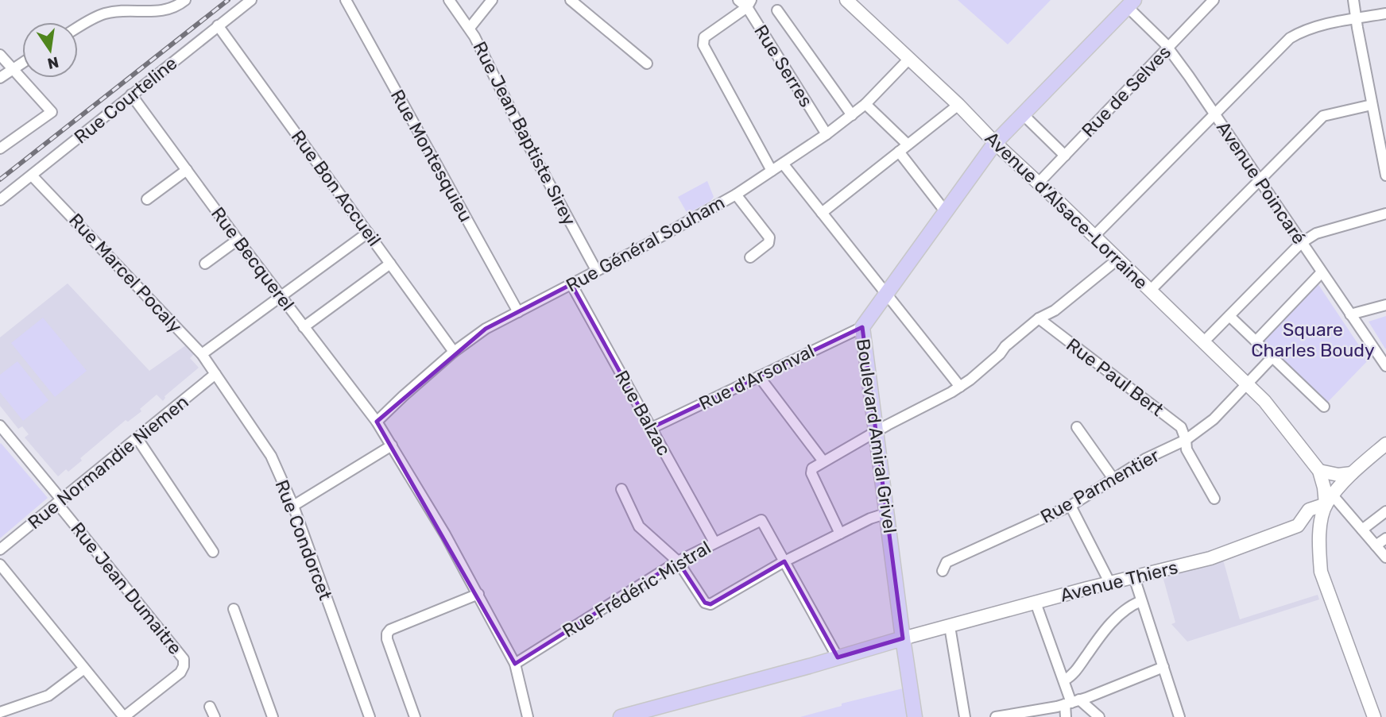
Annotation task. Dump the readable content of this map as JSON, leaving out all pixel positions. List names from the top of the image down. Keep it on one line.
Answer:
{"streets":{"main road":["Avenue d'Alsace-Lorraine","Boulevard Amiral Grivel","Avenue Thiers"],"street":["Rue Serres","Rue de Selves","Rue Courteline","Rue Jean Baptiste Sirey","Rue Montesquieu","Avenue Poincaré","Rue Bon Accueil","Rue Général Souham","Rue Becquerel","Rue Marcel Pocaly","Rue d'Arsonval","Rue Paul Bert","Rue Balzac","Rue Normandie Niemen","Rue Parmentier","Rue Condorcet","Rue Jean Dumaitre","Rue Frédéric Mistral"]},"crossings":[["Rue Serres","Rue Général Souham"],["Rue de Selves","Avenue Poincaré"],["Rue de Selves","Avenue d'Alsace-Lorraine"],["Rue Courteline","Rue Bon Accueil"],["Rue Courteline","Rue Becquerel"],["Rue Courteline","Rue Marcel Pocaly"],["Rue Jean Baptiste Sirey","Rue Général Souham"],["Rue Montesquieu","Rue Général Souham"],["Avenue Poincaré","Boulevard Amiral Grivel"],["Rue Bon Accueil","Rue Général Souham"],["Avenue d'Alsace-Lorraine","Rue Général Souham"],["Avenue d'Alsace-Lorraine","Boulevard Amiral Grivel"],["Avenue d'Alsace-Lorraine","Rue Parmentier"],["Rue Général Souham","Rue Becquerel"],["Rue Général Souham","Rue Balzac"],["Rue Becquerel","Rue Frédéric Mistral"],["Rue Marcel Pocaly","Rue Normandie Niemen"],["Rue Marcel Pocaly","Rue Condorcet"],["Rue d'Arsonval","Rue Balzac"],["Rue d'Arsonval","Boulevard Amiral Grivel"],["Rue Paul Bert","Rue Parmentier"],["Rue Balzac","Rue Frédéric Mistral"],["Boulevard Amiral Grivel","Avenue Thiers"],["Rue Normandie Niemen","Rue Condorcet"],["Rue Normandie Niemen","Rue Jean Dumaitre"]],"parks":["Square Charles Boudy"],"north":"bottom"}
